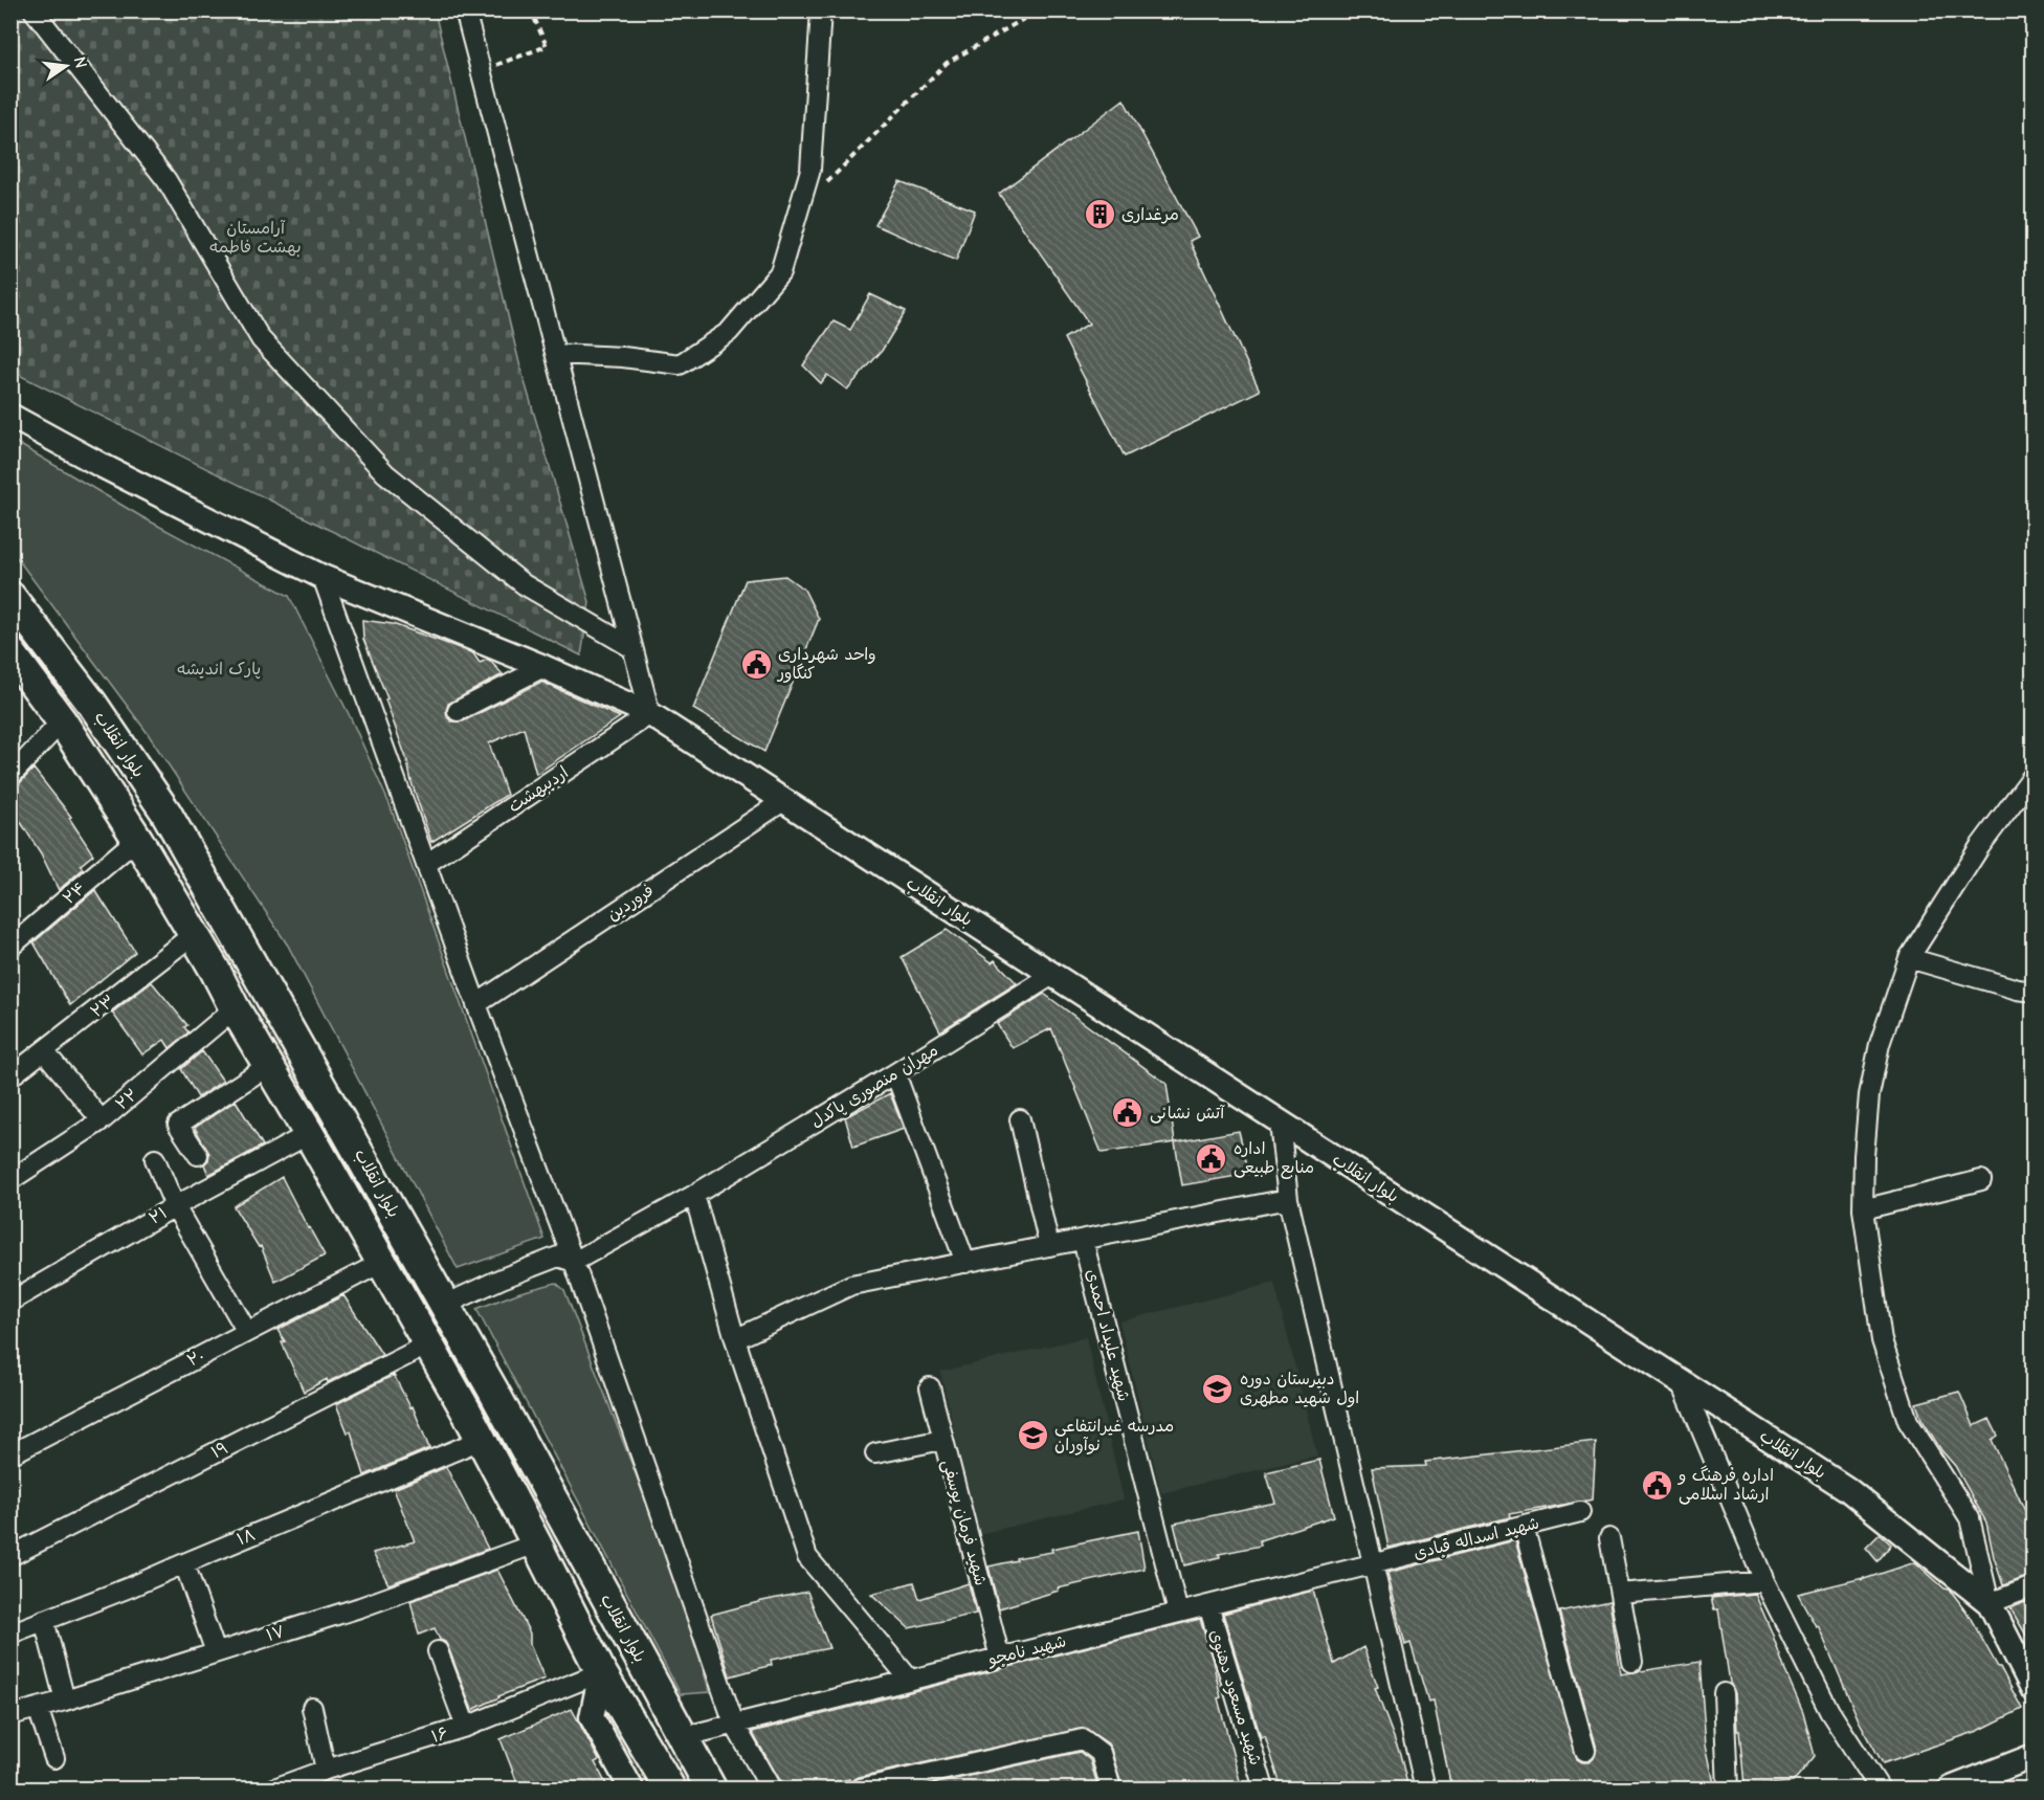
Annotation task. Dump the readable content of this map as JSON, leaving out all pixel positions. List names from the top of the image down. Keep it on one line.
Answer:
{"streets":{"main road":["بلوار انقلاب"],"street":["اردیبهشت","۲۴","فروردین","۲۳","مهران منصوری پاکدل","۲۲","۲۱","شهید علیداد احمدی","۲۰","۱۹","شهید فرمان یوسفی","۱۸","شهید اسداله قبادی","۱۷","شهید نامجو","شهید مسعود دهنوی","۱۶"]},"crossings":[["بلوار انقلاب","اردیبهشت"],["بلوار انقلاب","۲۴"],["بلوار انقلاب","فروردین"],["بلوار انقلاب","۲۳"],["بلوار انقلاب","مهران منصوری پاکدل"],["بلوار انقلاب","۲۲"],["بلوار انقلاب","۲۱"],["بلوار انقلاب","۲۰"],["بلوار انقلاب","۱۹"],["بلوار انقلاب","۱۸"],["بلوار انقلاب","۱۷"],["بلوار انقلاب","شهید نامجو"],["بلوار انقلاب","۱۶"],["شهید علیداد احمدی","شهید نامجو"],["شهید فرمان یوسفی","شهید نامجو"],["شهید اسداله قبادی","شهید نامجو"],["شهید نامجو","شهید مسعود دهنوی"]],"parks":["آرامستان بهشت فاطمه","پارک اندیشه"],"places":{"building":["مرغداری"],"public building":["واحد شهرداری کنگاور","آتش نشانی","اداره منابع طبیعی","اداره فرهنگ و ارشاد اسلامی"],"school or university":["دبیرستان دوره اول شهید مطهری","مدرسه غیرانتفاعی نوآوران"]},"north":"right"}
